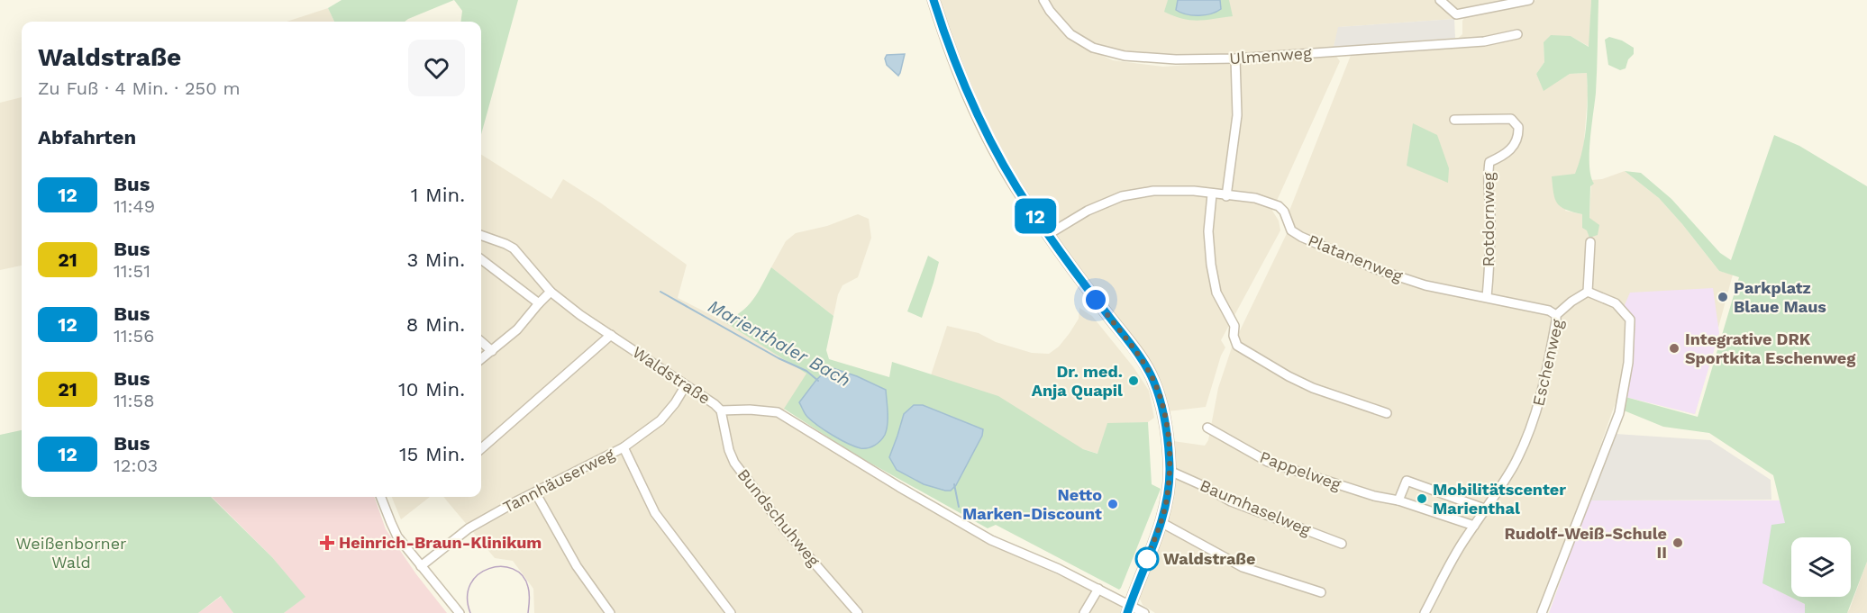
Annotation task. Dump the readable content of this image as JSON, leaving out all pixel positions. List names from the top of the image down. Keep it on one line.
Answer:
{"streets":{"street":["Ulmenweg","Rotdornweg","Platanenweg","Eschenweg","Waldstraße","Pappelweg","Tannhäuserweg","Baumhaselweg","Bundschuhweg"]},"crossings":[["Rotdornweg","Platanenweg"],["Platanenweg","Eschenweg"],["Eschenweg","Pappelweg"],["Waldstraße","Tannhäuserweg"],["Waldstraße","Bundschuhweg"]],"water":["Marienthaler Bach"],"parks":["Weißenborner Wald"],"places":{"other":["Parkplatz Blaue Maus","Integrative DRK Sportkita Eschenweg","Dr. med. Anja Quapil","Mobilitätscenter Marienthal","Netto Marken-Discount","Rudolf-Weiß-Schule II","Waldstraße"],"health":["Heinrich-Braun-Klinikum"]},"lines":["bus line 12"],"page":{"on_map":"12","heading":[["Waldstraße","Zu Fuß · 4 Min. · 250 m"],"Abfahrten"],"list":[{"mark":"12","name":"Bus","note":"11:49","value":"1 Min."},{"mark":"21","name":"Bus","note":"11:51","value":"3 Min."},{"mark":"12","name":"Bus","note":"11:56","value":"8 Min."},{"mark":"21","name":"Bus","note":"11:58","value":"10 Min."},{"mark":"12","name":"Bus","note":"12:03","value":"15 Min."}]}}
